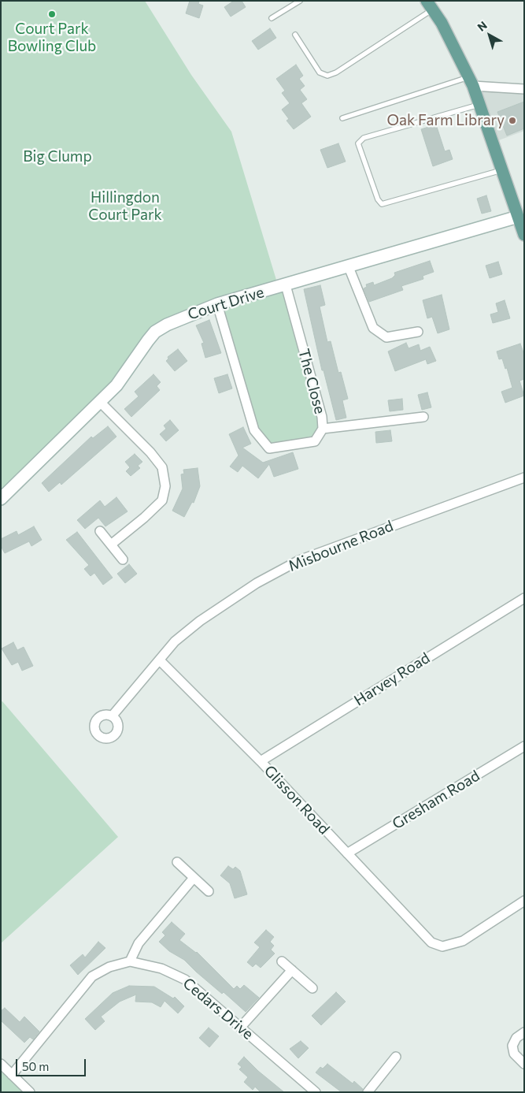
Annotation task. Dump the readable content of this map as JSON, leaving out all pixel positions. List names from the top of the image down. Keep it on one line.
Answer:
{"streets":{"street":["Court Drive","The Close","Misbourne Road","Harvey Road","Glisson Road","Gresham Road","Cedars Drive"]},"crossings":[["Court Drive","The Close"],["Misbourne Road","Glisson Road"],["Harvey Road","Glisson Road"],["Glisson Road","Gresham Road"]],"parks":["Big Clump","Hillingdon Court Park"],"places":["Court Park Bowling Club","Oak Farm Library"],"scale_bar":"50 m","north":"top left"}
